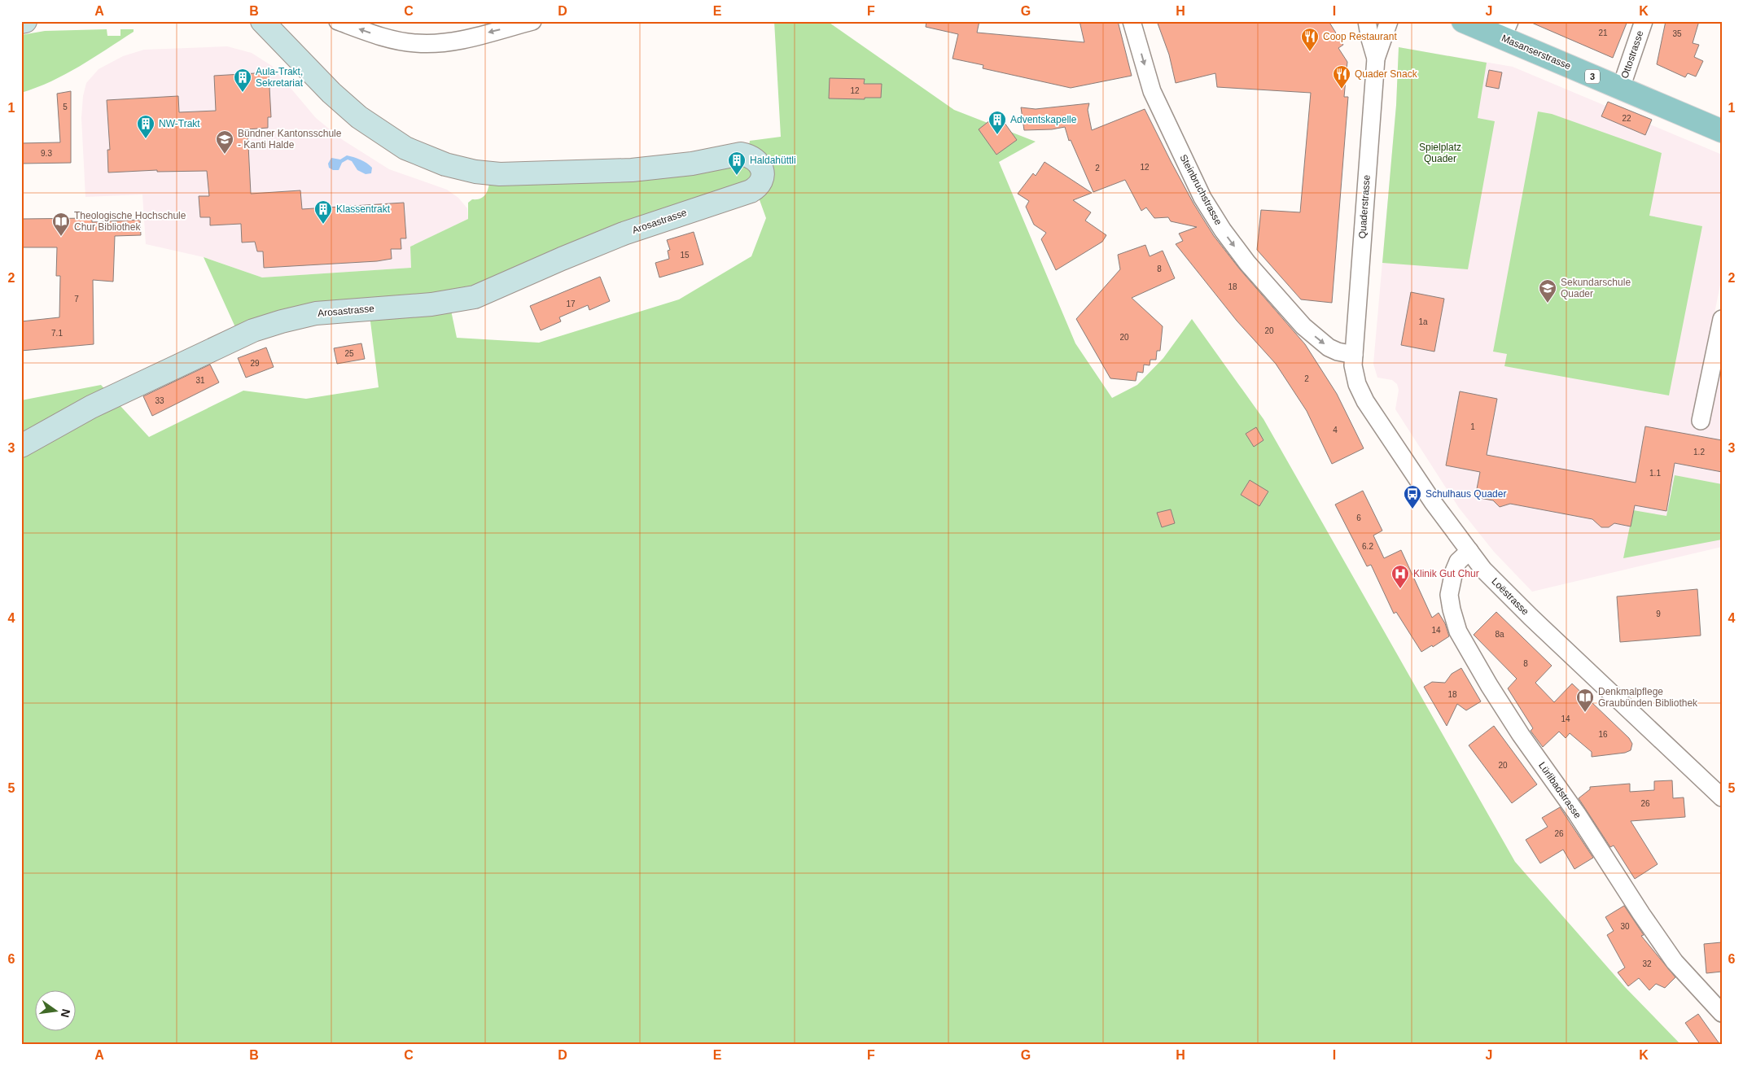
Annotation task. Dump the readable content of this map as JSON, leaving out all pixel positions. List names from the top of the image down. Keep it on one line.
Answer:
{"streets":{"main road":["Masanserstrasse","3","Arosastrasse"],"street":["Ottostrasse","Steinbruchstrasse","Quaderstrasse","Loëstrasse","Lürlibadstrasse"]},"crossings":[["Masanserstrasse","Ottostrasse"],["Steinbruchstrasse","Quaderstrasse"],["Steinbruchstrasse","Loëstrasse"],["Quaderstrasse","Loëstrasse"],["Loëstrasse","Lürlibadstrasse"]],"one_way":["Steinbruchstrasse"],"parks":["Spielplatz Quader"],"places":{"restaurant":["Coop Restaurant","Quader Snack"],"building":["Aula-Trakt, Sekretariat","Adventskapelle","NW-Trakt","Haldahüttli","Klassentrakt"],"school or university":["Bündner Kantonsschule - Kanti Halde","Sekundarschule Quader"],"library":["Theologische Hochschule Chur Bibliothek","Denkmalpflege Graubünden Bibliothek"],"bus stop":["Schulhaus Quader"],"hospital":["Klinik Gut Chur"]},"house_numbers":["21","35","12","5","22","9.3","12","2","15","8","18","7","17","1a","20","7.1","20","25","29","2","31","33","1","4","1.2","1.1","6","6.2","9","14","8a","8","18","14","16","20","26","26","30","32"],"north":"right","grid":{"columns":["A","B","C","D","E","F","G","H","I","J","K"],"rows":["1","2","3","4","5","6"]}}
